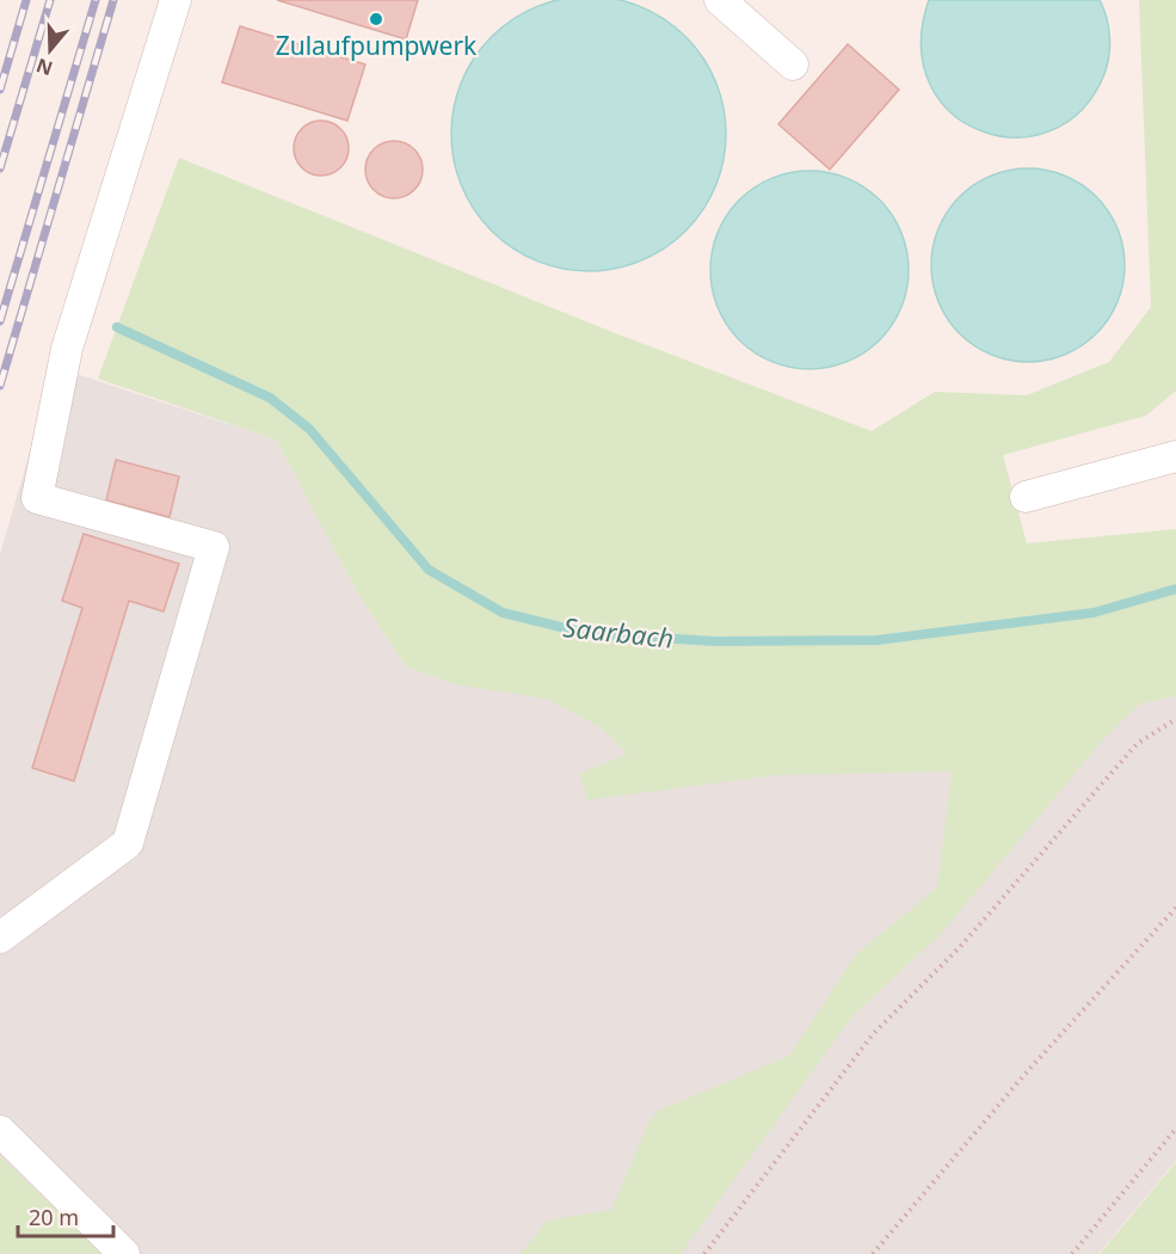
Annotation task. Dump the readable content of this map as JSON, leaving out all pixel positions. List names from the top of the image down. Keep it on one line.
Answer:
{"water":["Saarbach"],"places":["Zulaufpumpwerk"],"scale_bar":"20 m","north":"bottom"}
